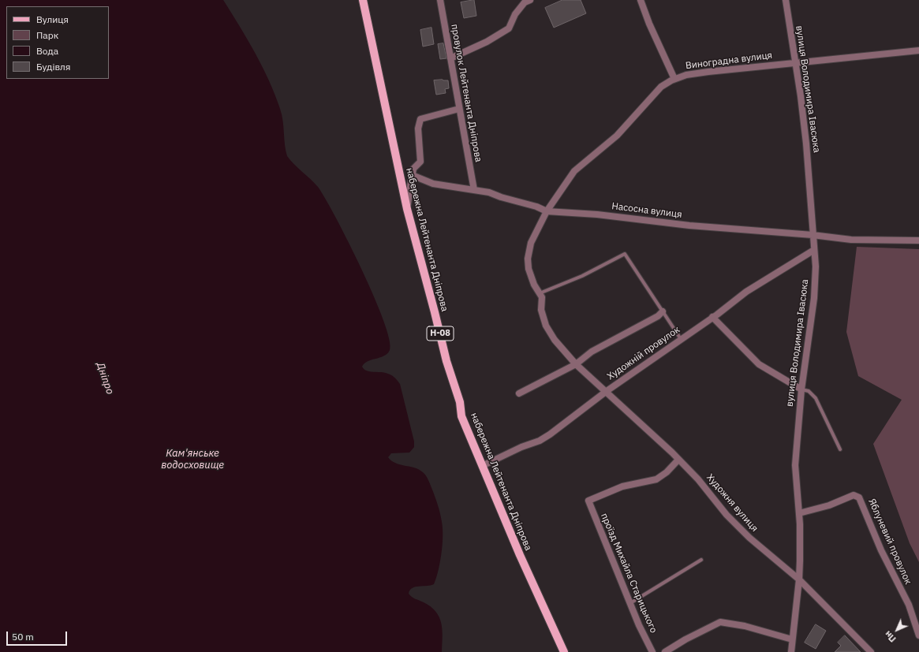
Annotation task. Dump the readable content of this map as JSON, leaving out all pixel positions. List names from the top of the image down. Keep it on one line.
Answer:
{"streets":{"main road":["набережна Лейтенанта Дніпрова","Н-08"],"street":["Виноградна вулиця","вулиця Володимира Івасюка","провулок Лейтенанта Дніпрова","Насосна вулиця","Художній провулок","Художня вулиця","Яблуневий провулок","проїзд Михайла Старицького"]},"crossings":[["Виноградна вулиця","вулиця Володимира Івасюка"],["Виноградна вулиця","Насосна вулиця"],["Виноградна вулиця","Художній провулок"],["Виноградна вулиця","Художня вулиця"],["вулиця Володимира Івасюка","Насосна вулиця"],["вулиця Володимира Івасюка","Художній провулок"],["вулиця Володимира Івасюка","Художня вулиця"],["вулиця Володимира Івасюка","Яблуневий провулок"],["провулок Лейтенанта Дніпрова","Насосна вулиця"],["Насосна вулиця","набережна Лейтенанта Дніпрова"],["набережна Лейтенанта Дніпрова","Художній провулок"],["Художній провулок","Художня вулиця"],["Художня вулиця","проїзд Михайла Старицького"]],"water":["Дніпро","Кам'янське водосховище"],"legend":["Вулиця","Парк","Вода","Будівля"],"scale_bar":"50 m","north":"bottom left"}
